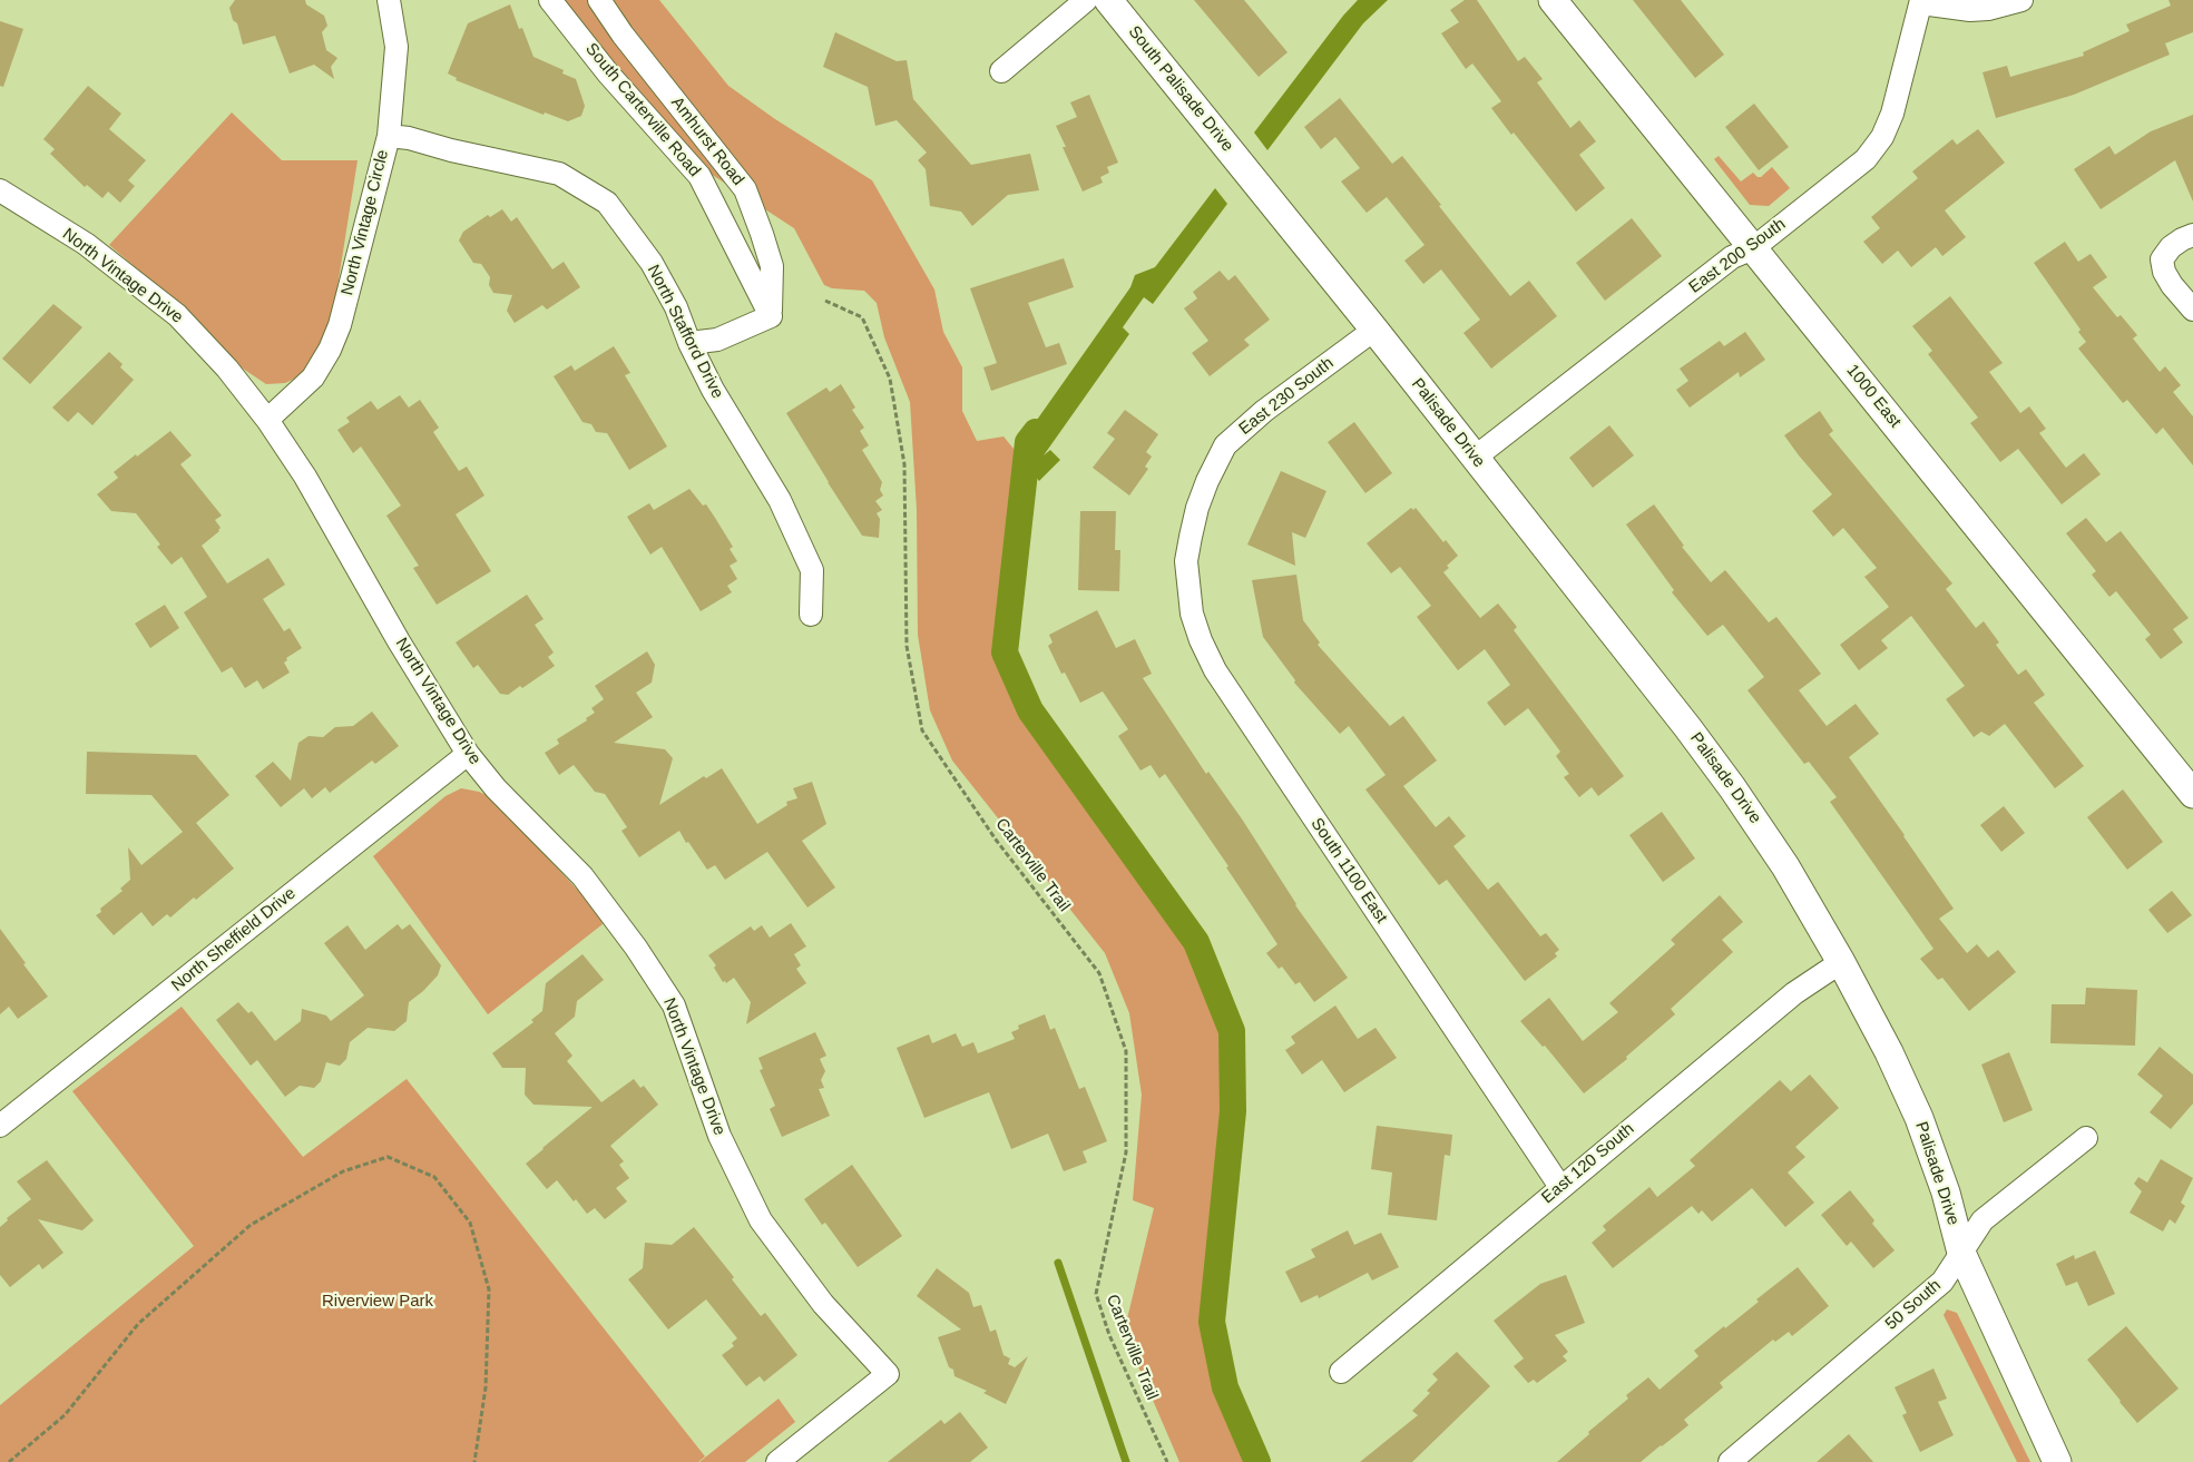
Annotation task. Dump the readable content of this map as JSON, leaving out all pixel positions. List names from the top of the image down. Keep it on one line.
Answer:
{"streets":{"street":["South Palisade Drive","South Carterville Road","Amhurst Road","North Vintage Circle","East 200 South","North Vintage Drive","North Stafford Drive","East 230 South","1000 East","Palisade Drive","South 1100 East","North Sheffield Drive","East 120 South","50 South"],"path":["Carterville Trail"]},"crossings":[["South Palisade Drive","Palisade Drive"],["South Carterville Road","Amhurst Road"],["North Vintage Circle","North Vintage Drive"],["North Vintage Circle","North Stafford Drive"],["East 200 South","1000 East"],["East 200 South","Palisade Drive"],["North Vintage Drive","North Sheffield Drive"],["East 230 South","Palisade Drive"],["East 230 South","South 1100 East"],["Palisade Drive","East 120 South"],["Palisade Drive","50 South"],["South 1100 East","East 120 South"]],"parks":["Riverview Park"]}
